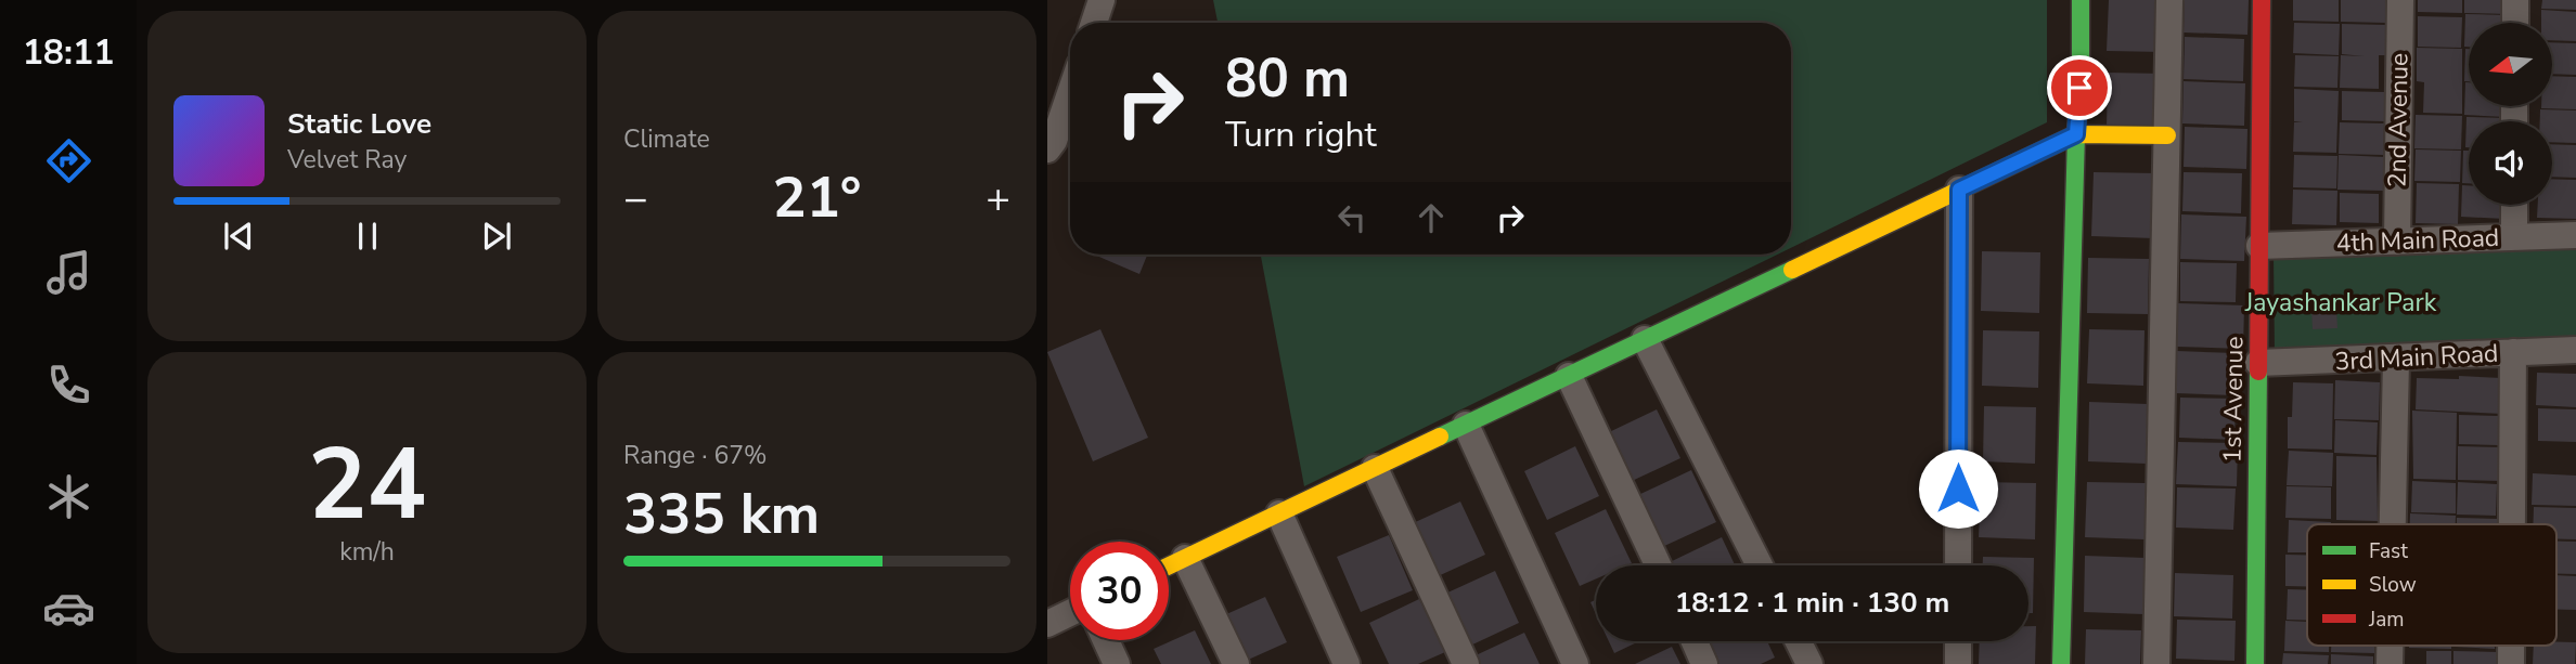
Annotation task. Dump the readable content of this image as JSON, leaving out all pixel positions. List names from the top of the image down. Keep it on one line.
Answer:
{"streets":{"street":["2nd Avenue","4th Main Road","3rd Main Road","1st Avenue"]},"crossings":[["2nd Avenue","4th Main Road"],["4th Main Road","1st Avenue"],["3rd Main Road","1st Avenue"]],"parks":["Jayashankar Park"],"legend":["Fast","Slow","Jam"],"north":"left","page":{"tabs":"18:11","tile":["Climate",["24","km/h"],["Range · 67%","335 km"]],"turn":["80 m","Turn right"],"song":["Static Love","Velvet Ray"],"heat":["−","21°","+"],"limit":"30","trip":"18:12 · 1 min · 130 m"}}
